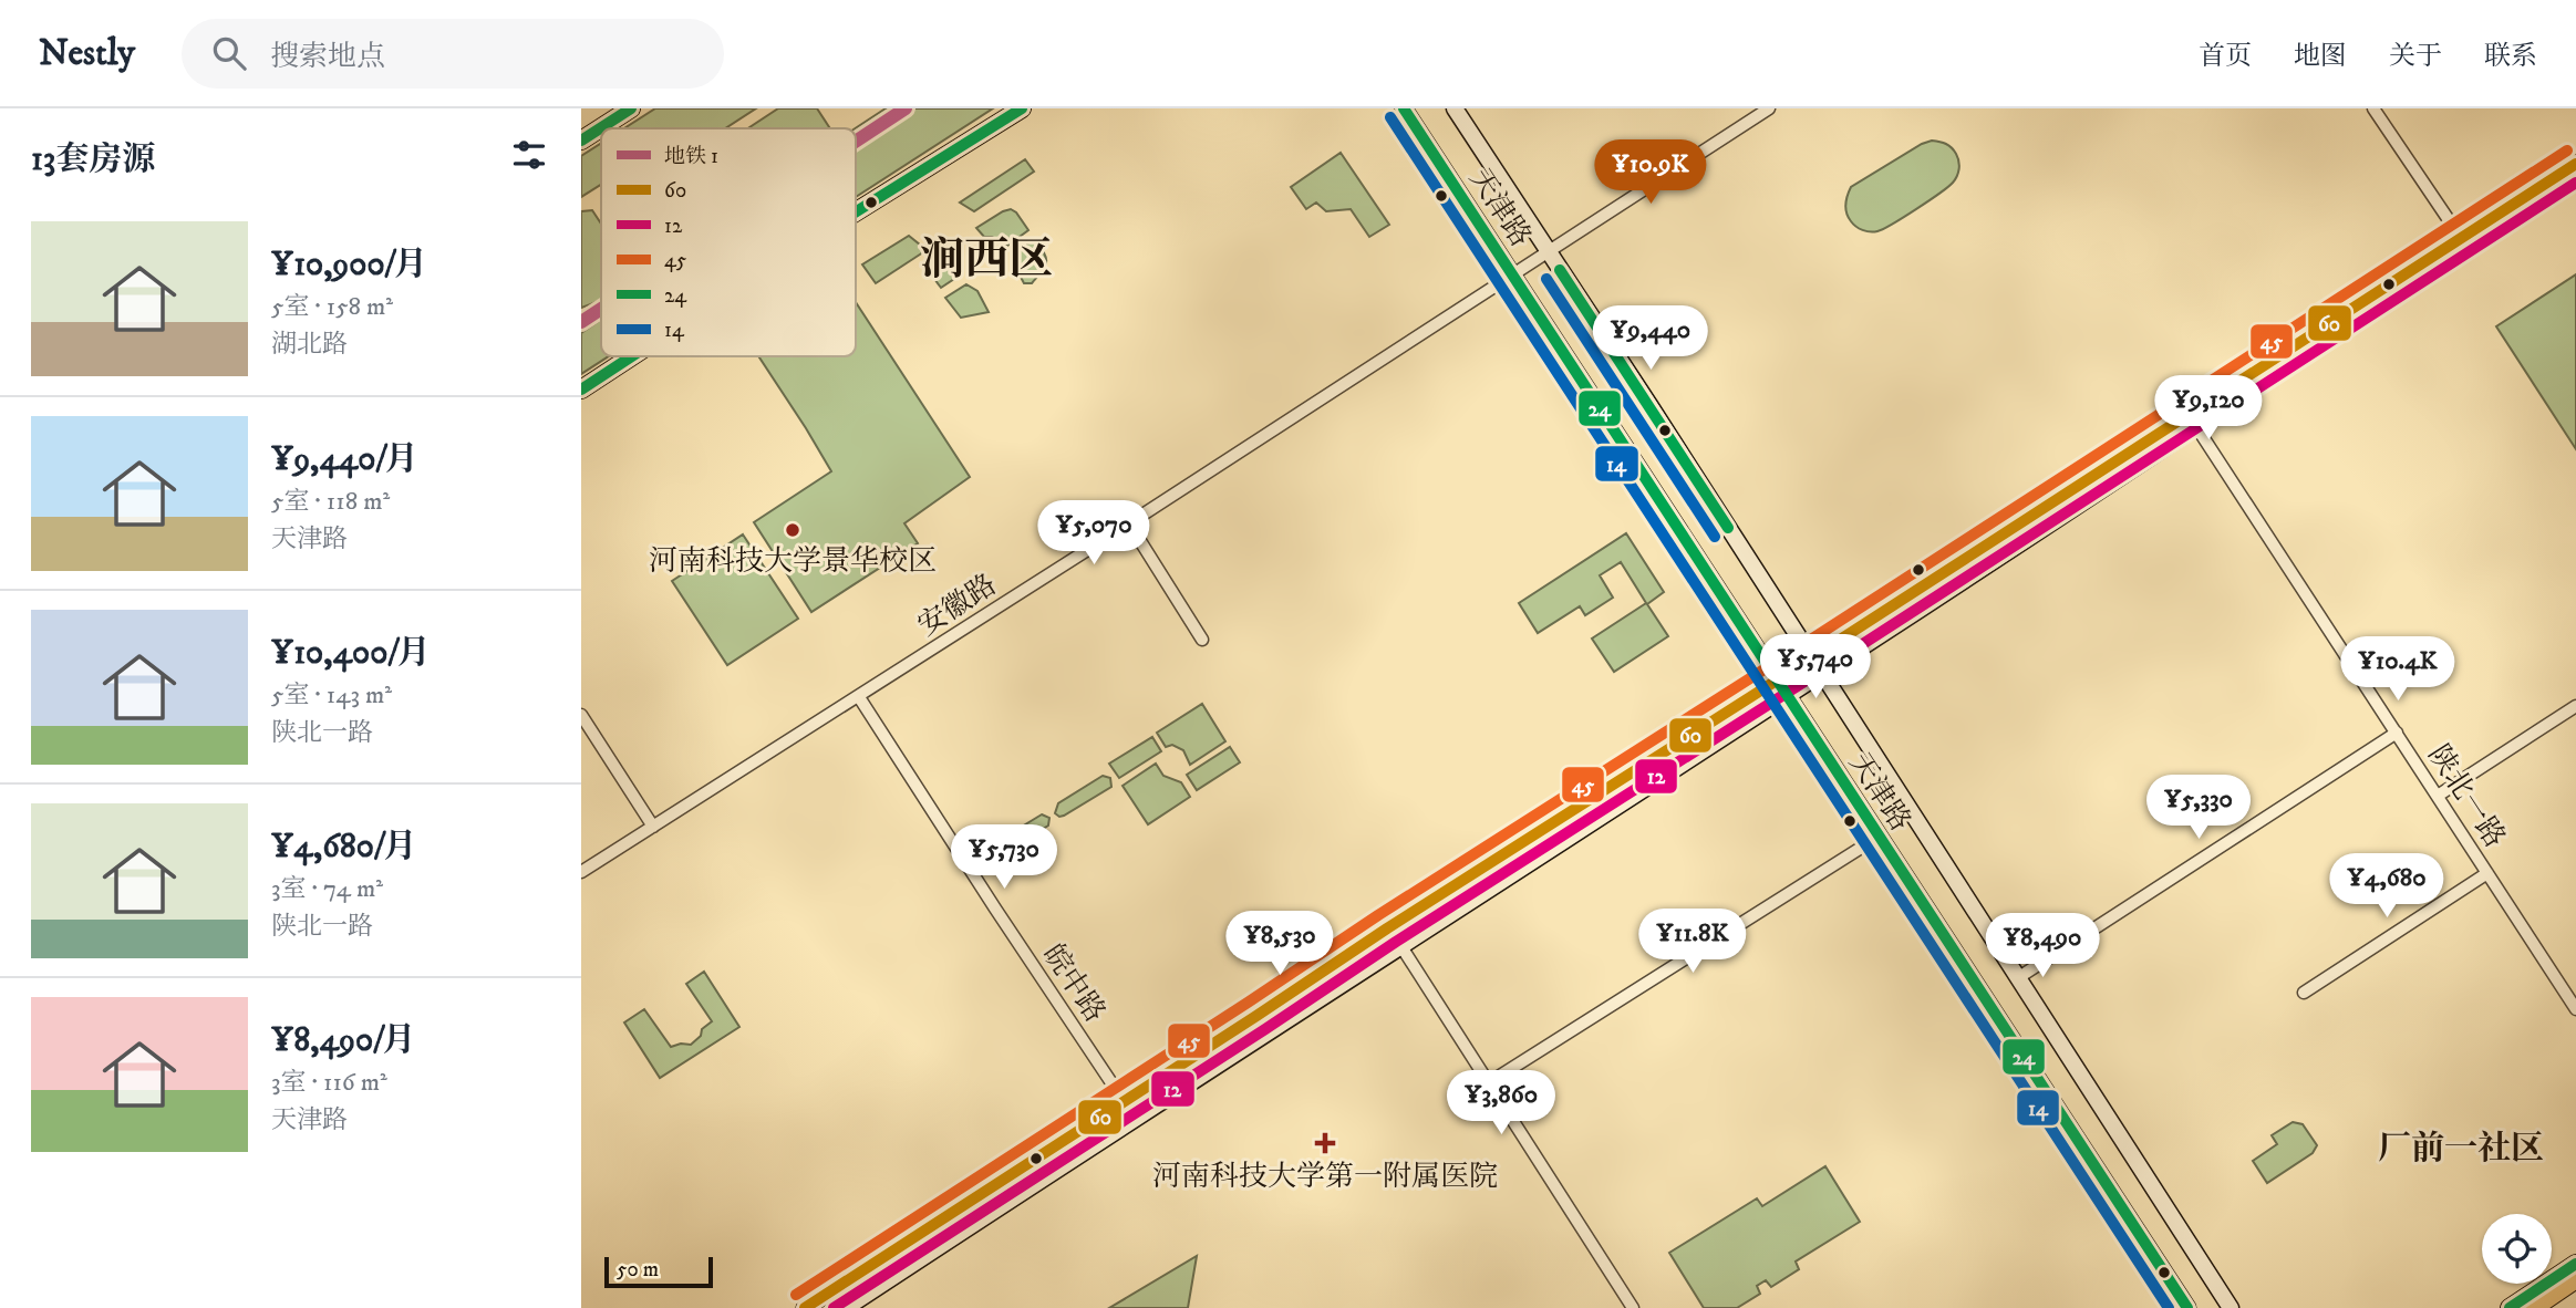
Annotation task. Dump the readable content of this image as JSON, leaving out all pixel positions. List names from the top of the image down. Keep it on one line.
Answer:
{"streets":{"main road":["天津路"],"street":["安徽路","陕北一路","皖中路"]},"crossings":[["天津路","安徽路"],["安徽路","皖中路"]],"districts":["涧西区","厂前一社区"],"places":{"other":["河南科技大学景华校区"],"health":["河南科技大学第一附属医院"]},"lines":["metro line 1","transit line 24","transit line 14","transit line 45","transit line 60","transit line 12"],"legend":["地铁 1","60","12","45","24","14"],"scale_bar":"50 m","page":{"header":"Nestly","search":"搜索地点","nav":["首页","地图","关于","联系"],"heading":"13套房源","price":["¥10.9K","¥9,440","¥9,120","¥5,070","¥5,740","¥10.4K","¥5,330","¥5,730","¥4,680","¥11.8K","¥8,530","¥8,490","¥3,860"],"list":[{"name":"¥10,900/月","note":"5室 · 158 m² · 湖北路"},{"name":"¥9,440/月","note":"5室 · 118 m² · 天津路"},{"name":"¥10,400/月","note":"5室 · 143 m² · 陕北一路"},{"name":"¥4,680/月","note":"3室 · 74 m² · 陕北一路"},{"name":"¥8,490/月","note":"3室 · 116 m² · 天津路"}],"scale":"50 m"}}
